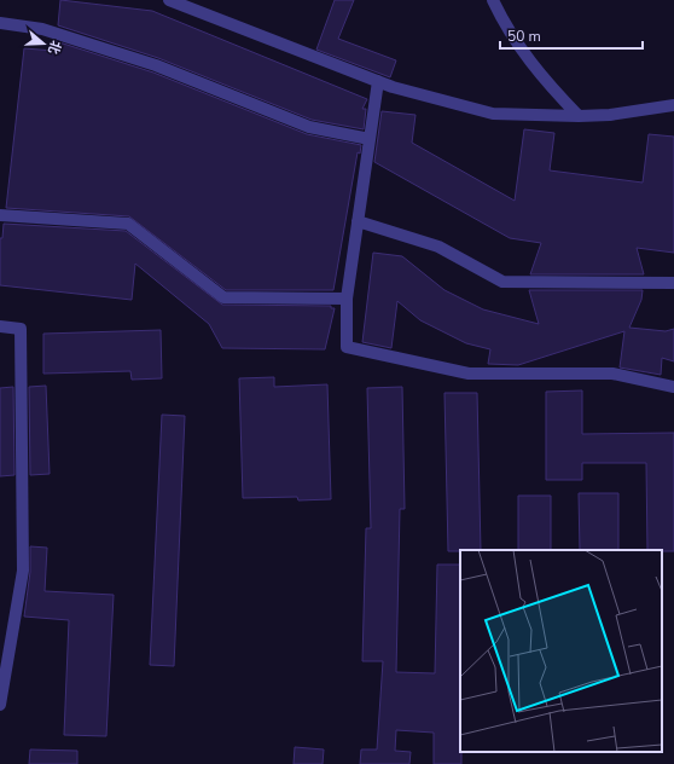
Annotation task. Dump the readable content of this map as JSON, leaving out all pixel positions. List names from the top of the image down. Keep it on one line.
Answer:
{"scale_bar":"50 m","north":"right"}
